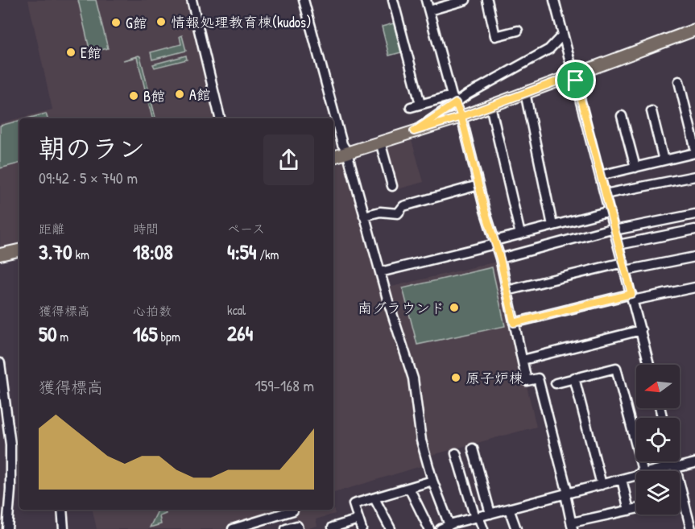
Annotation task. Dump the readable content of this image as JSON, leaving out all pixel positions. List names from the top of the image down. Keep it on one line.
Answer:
{"places":["情報処理教育棟(kudos)","G館","E館","A館","B館","南グラウンド","原子炉棟"],"north":"left","page":{"heading":["朝のラン","09:42 · 5 × 740 m"],"stats":[["距離","3.70 km"],["時間","18:08"],["ペース","4:54 /km"],["獲得標高","50 m"],["心拍数","165 bpm"],["kcal","264"]],"chart":["獲得標高","159–168 m"]}}
